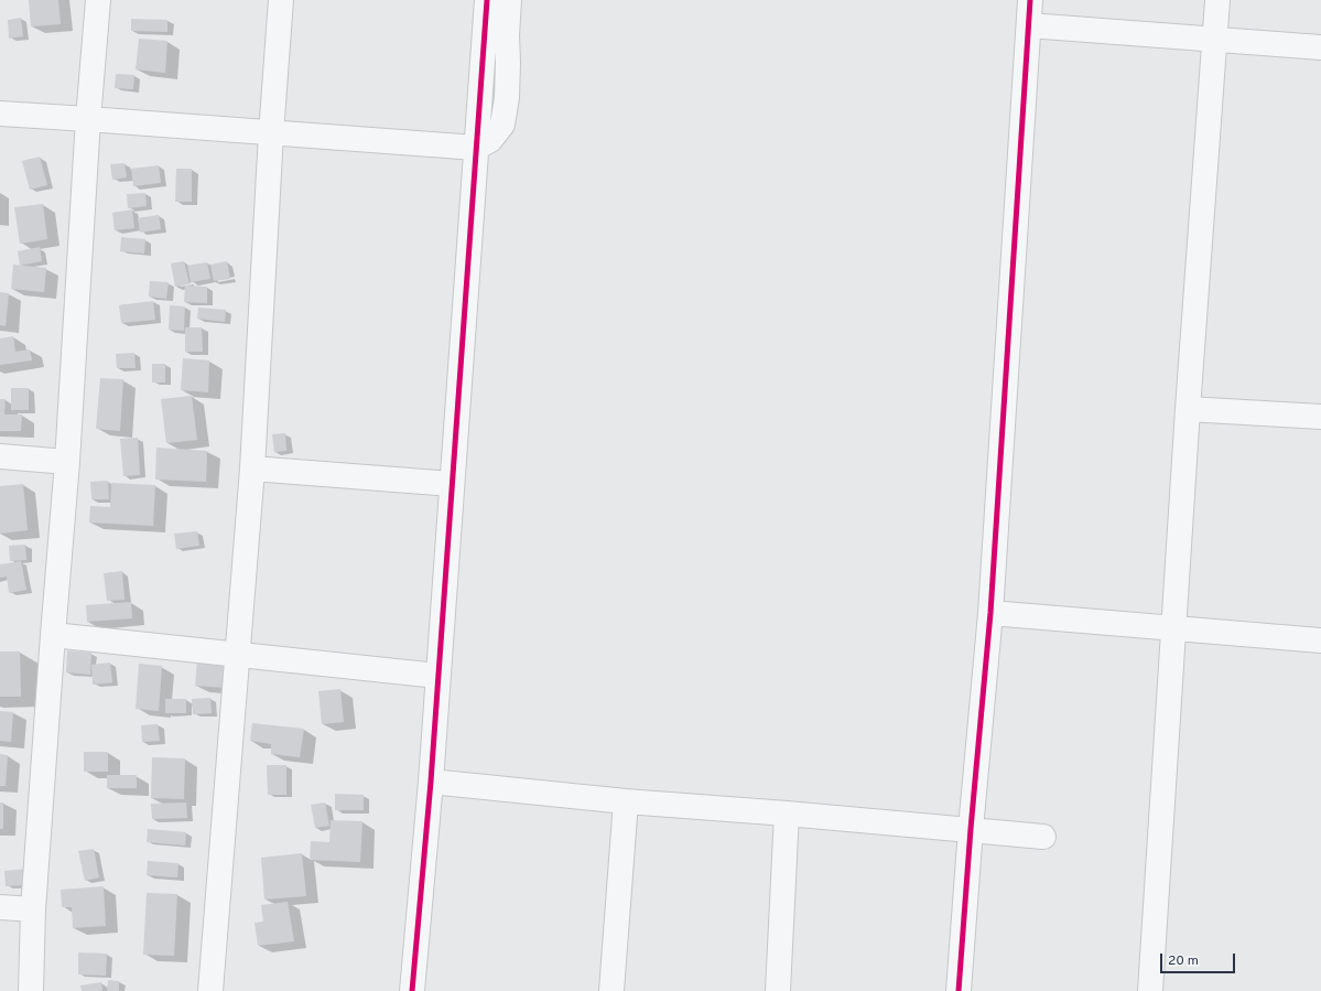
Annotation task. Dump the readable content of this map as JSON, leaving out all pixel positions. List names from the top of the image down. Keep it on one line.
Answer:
{"scale_bar":"20 m"}
